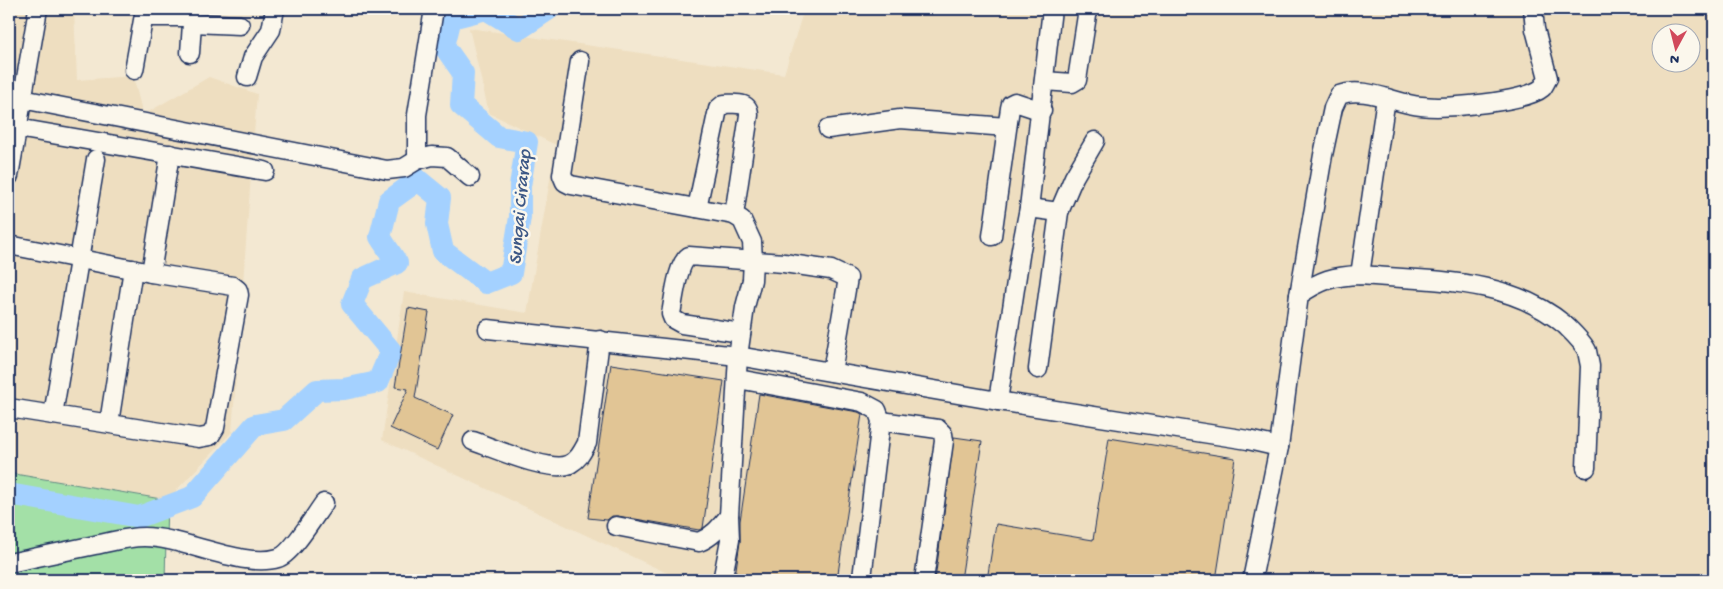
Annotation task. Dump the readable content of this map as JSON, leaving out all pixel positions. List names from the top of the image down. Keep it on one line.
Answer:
{"water":["Sungai Cirarap"],"north":"bottom"}
